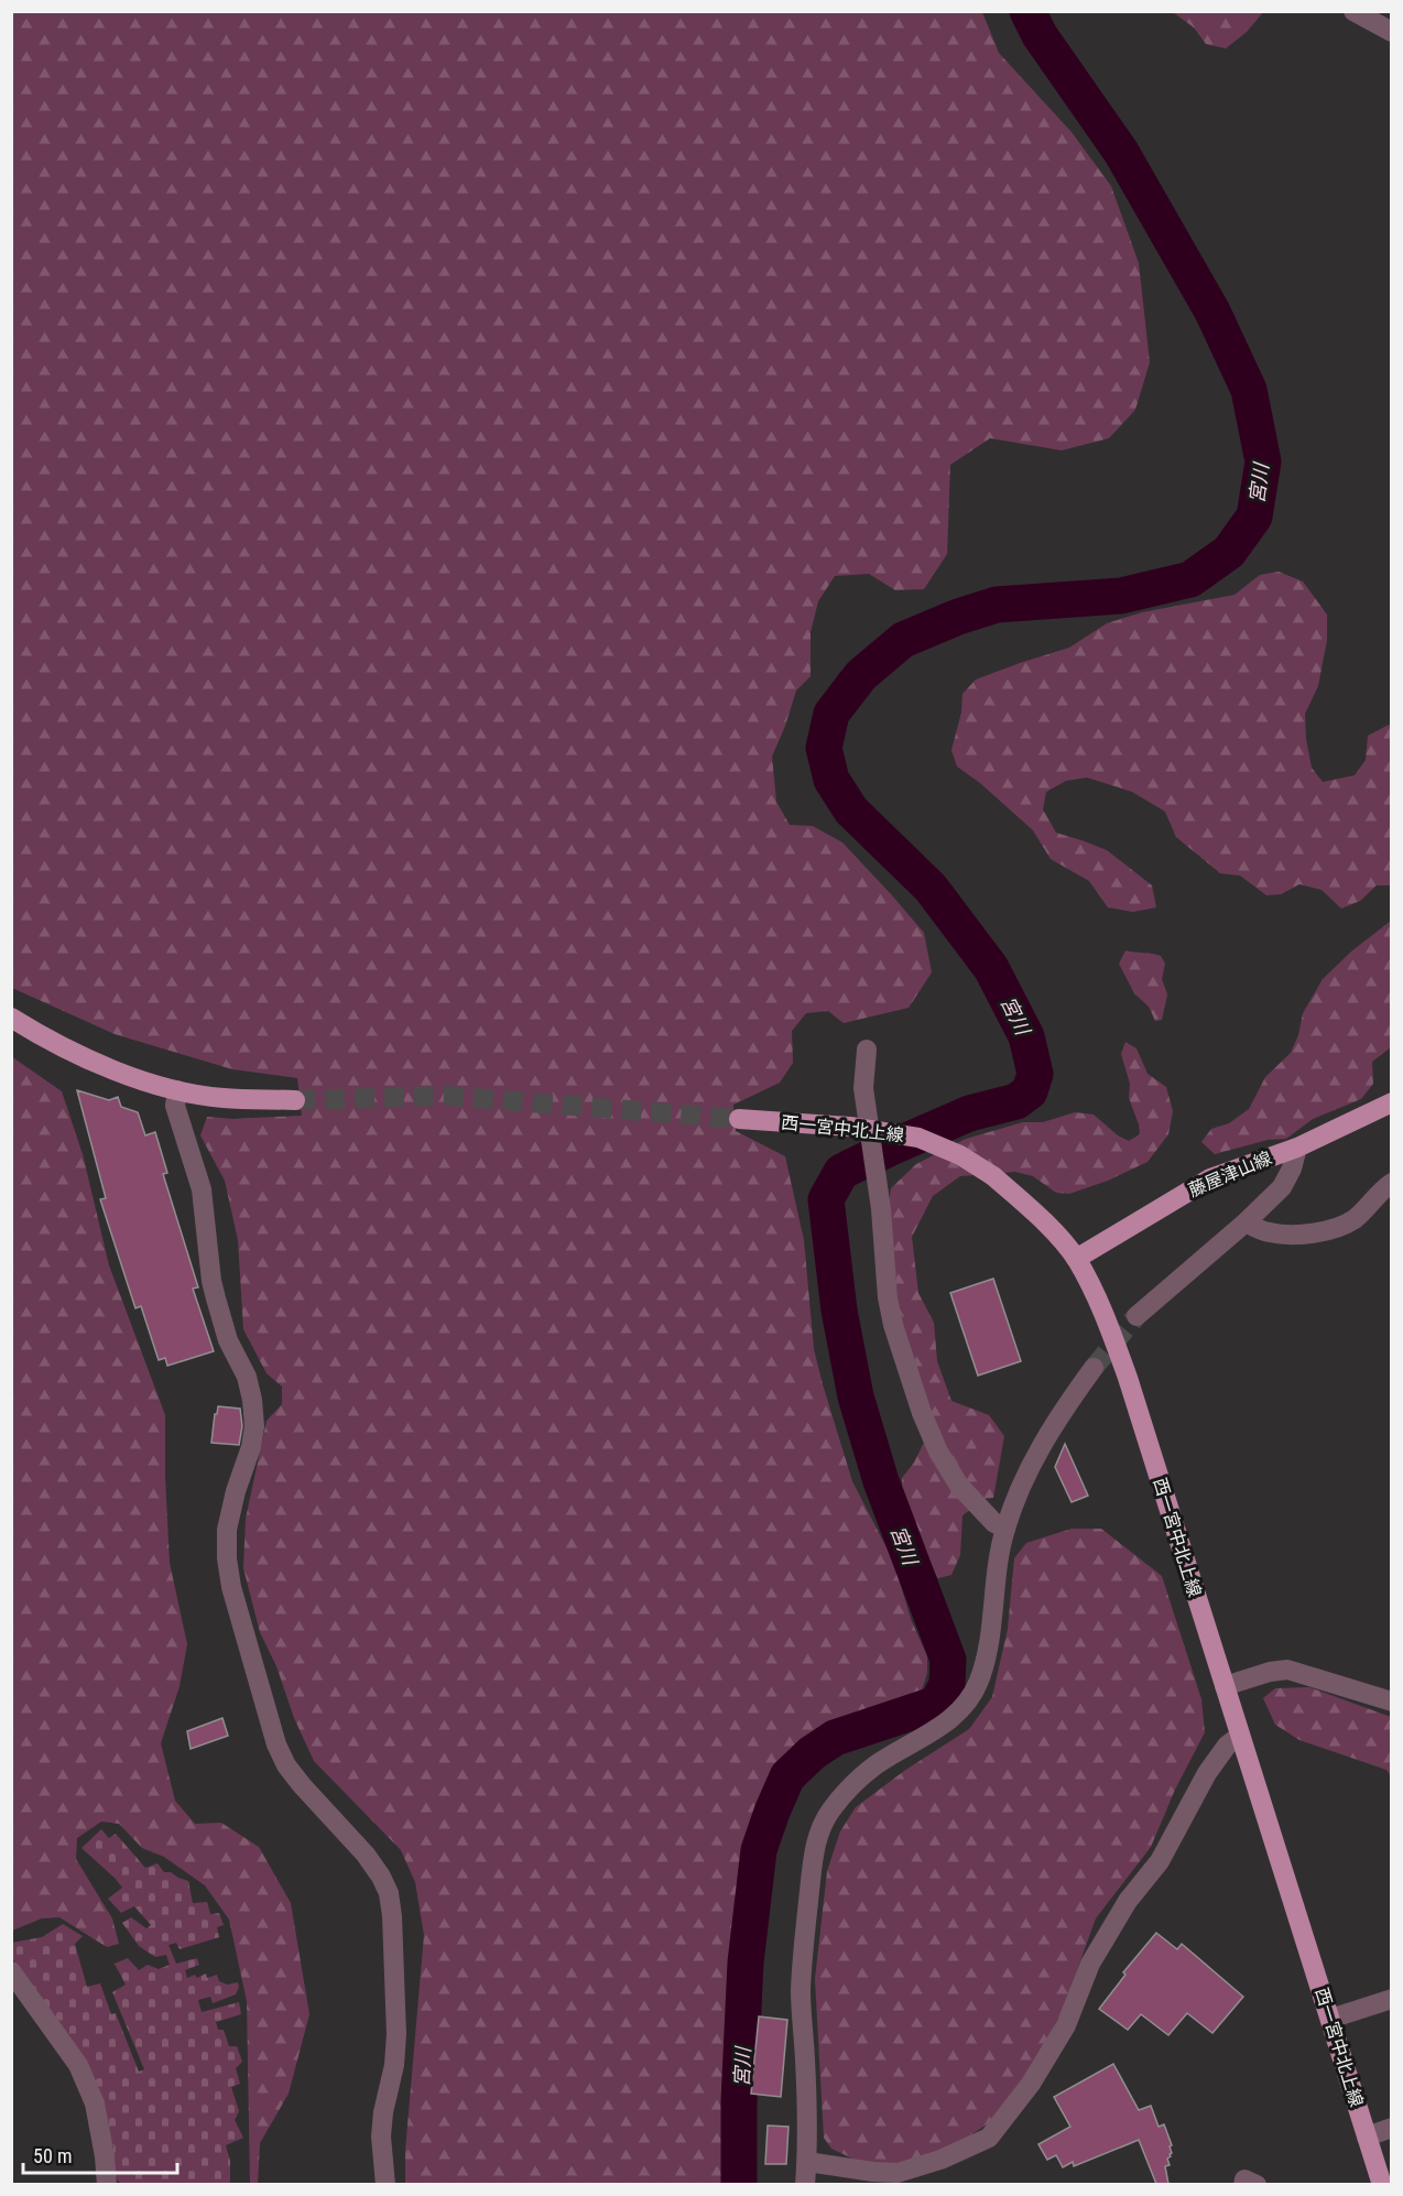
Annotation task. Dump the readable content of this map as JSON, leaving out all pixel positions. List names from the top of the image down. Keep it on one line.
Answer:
{"streets":{"main road":["西一宮中北上線","藤屋津山線"]},"crossings":[["西一宮中北上線","藤屋津山線"]],"water":["宮川"],"scale_bar":"50 m"}
